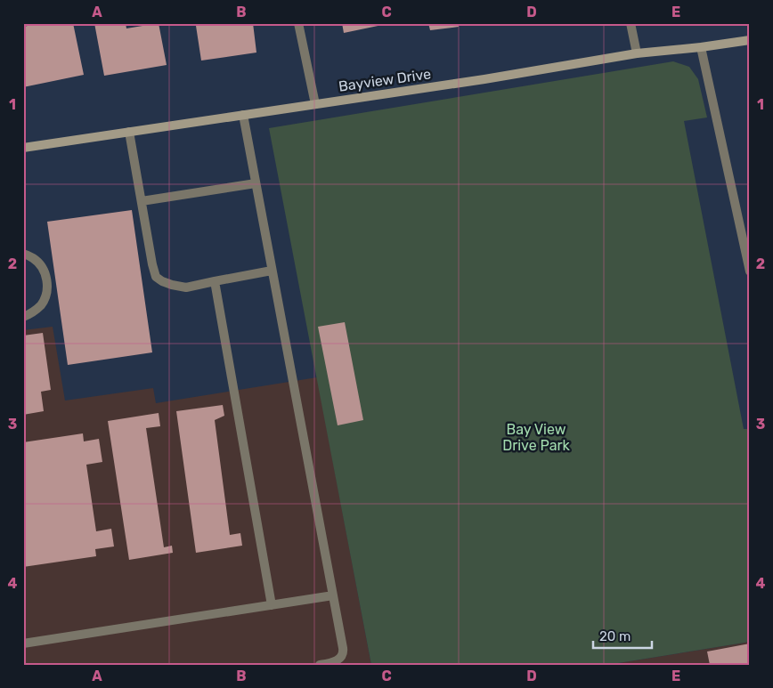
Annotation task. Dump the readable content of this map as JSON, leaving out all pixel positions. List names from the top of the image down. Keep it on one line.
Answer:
{"streets":{"street":["Bayview Drive"]},"parks":["Bay View Drive Park"],"scale_bar":"20 m","grid":{"columns":["A","B","C","D","E"],"rows":["1","2","3","4"]}}
